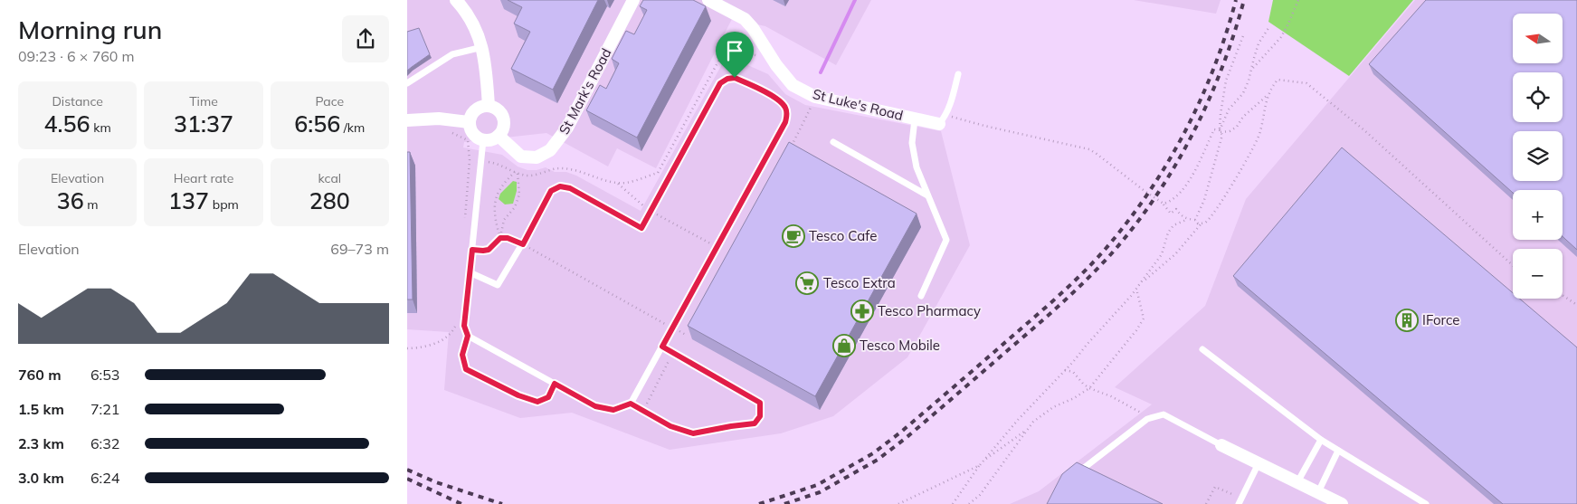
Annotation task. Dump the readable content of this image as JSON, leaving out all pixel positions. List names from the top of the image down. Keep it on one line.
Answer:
{"streets":{"street":["St Mark's Road","St Luke's Road"]},"places":{"cafe":["Tesco Cafe"],"supermarket":["Tesco Extra"],"pharmacy":["Tesco Pharmacy"],"building":["IForce"],"shop":["Tesco Mobile"]},"north":"left","page":{"heading":["Morning run","09:23 · 6 × 760 m"],"map_buttons":["+","−"],"stats":[["Distance","4.56 km"],["Time","31:37"],["Pace","6:56 /km"],["Elevation","36 m"],["Heart rate","137 bpm"],["kcal","280"]],"chart":["Elevation","69–73 m"],"list":[{"name":"760 m","note":"6:53"},{"name":"1.5 km","note":"7:21"},{"name":"2.3 km","note":"6:32"},{"name":"3.0 km","note":"6:24"}]}}
